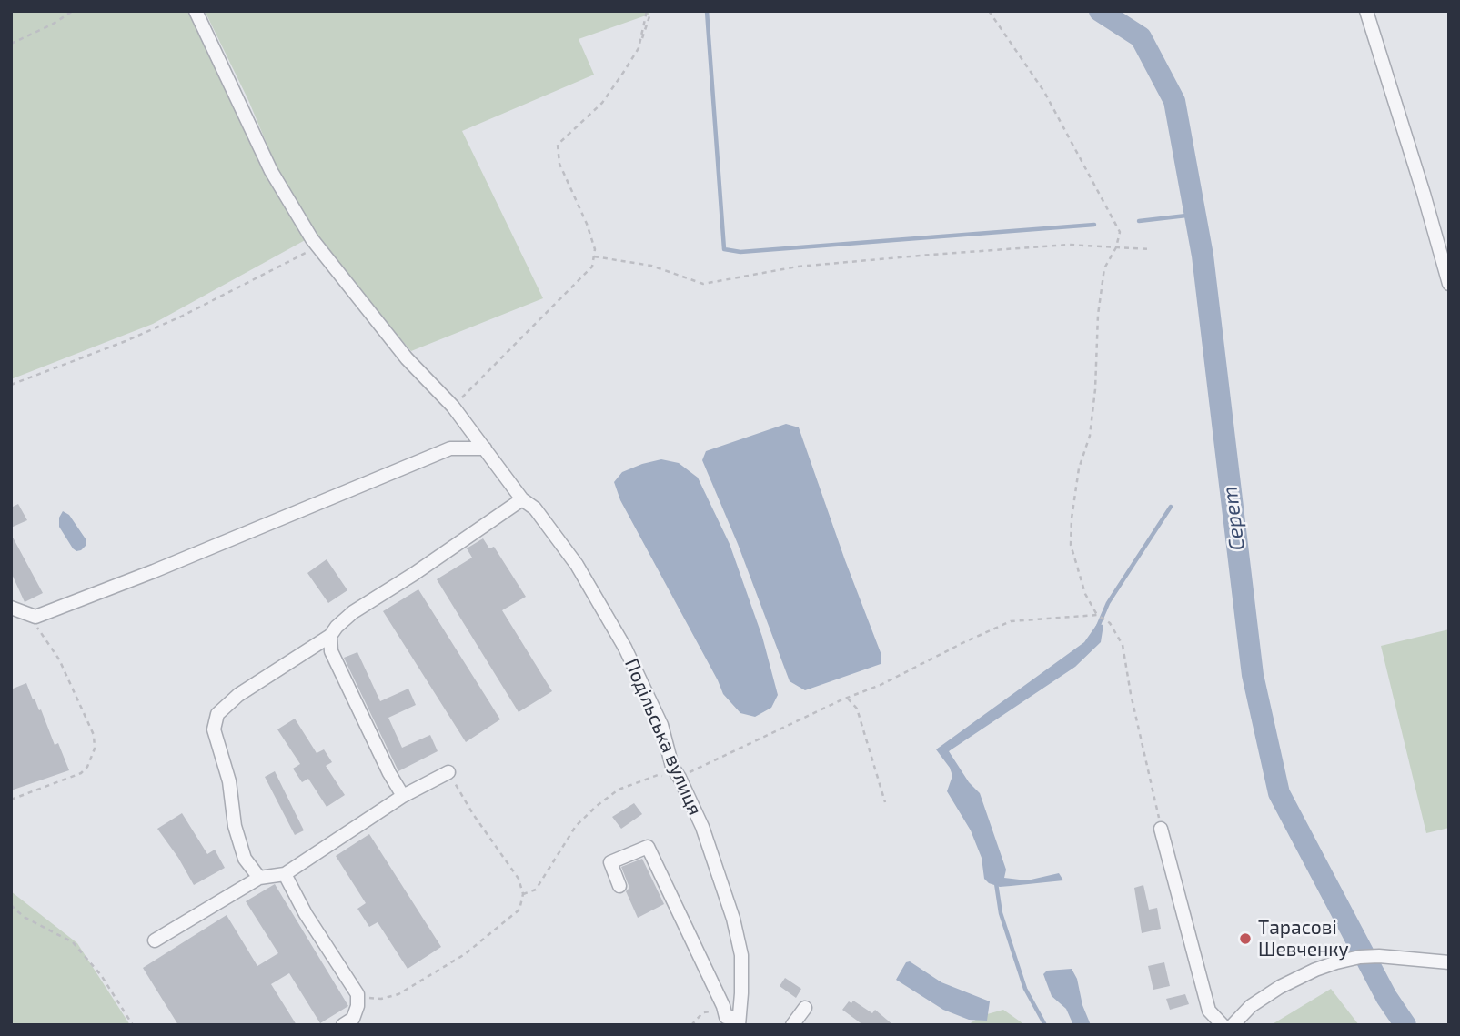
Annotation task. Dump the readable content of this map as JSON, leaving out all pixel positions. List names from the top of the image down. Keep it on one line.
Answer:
{"streets":{"street":["Подільська вулиця"]},"water":["Серет"],"places":["Тарасові Шевченку"]}
